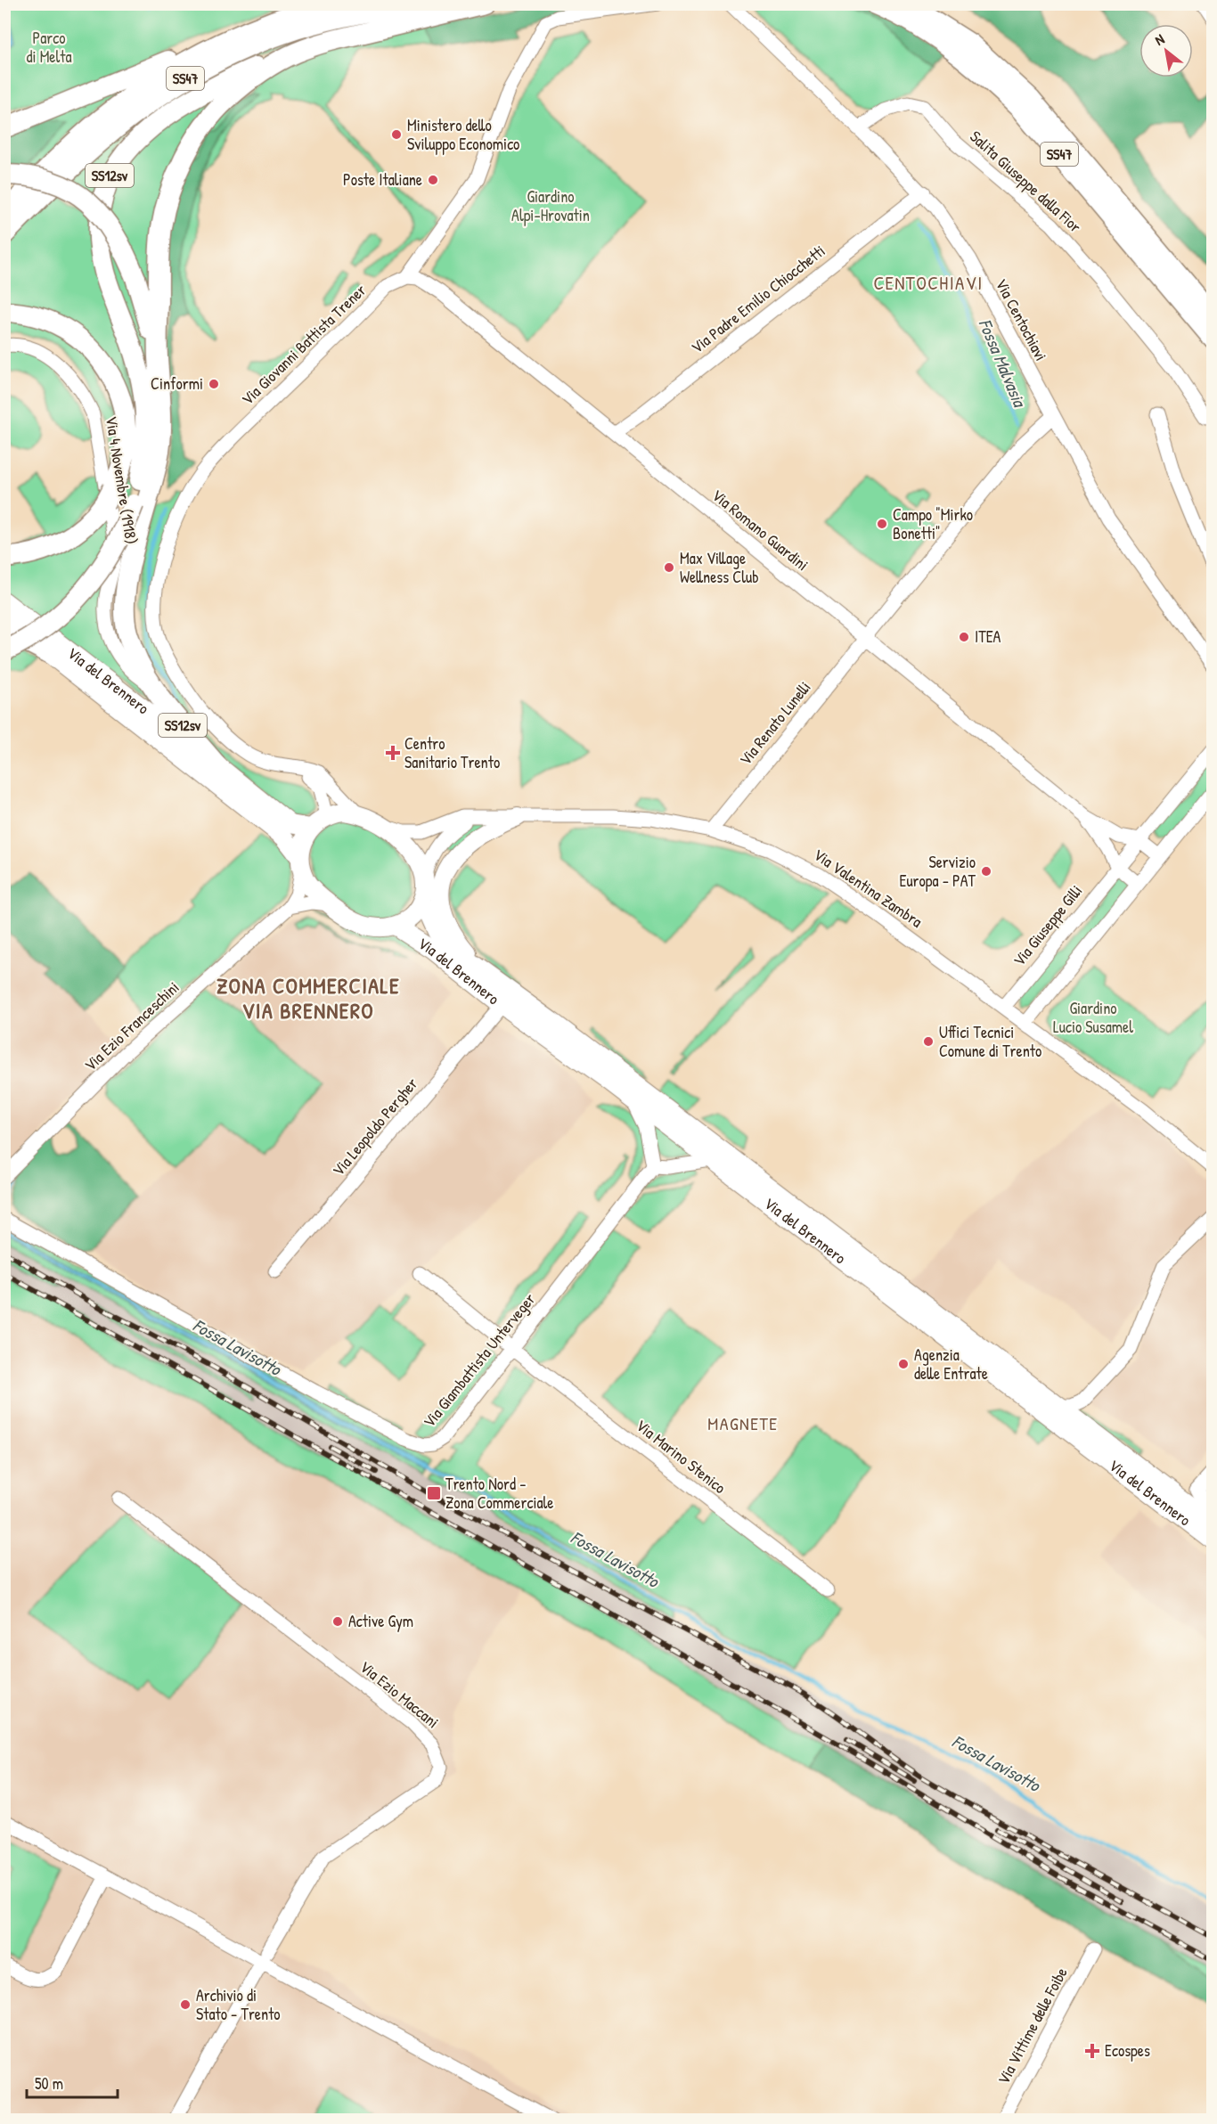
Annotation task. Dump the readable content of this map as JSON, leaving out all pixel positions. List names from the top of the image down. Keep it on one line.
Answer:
{"streets":{"highway":["SS47","SS12sv"],"main road":["Via del Brennero"],"street":["Salita Giuseppe dalla Fior","Via Padre Emilio Chiocchetti","Via Centochiavi","Via Giovanni Battista Trener","Via 4 Novembre (1918)","Via Romano Guardini","Via Renato Lunelli","Via Valentina Zambra","Via Giuseppe Gilli","Via Ezio Franceschini","Via Leopoldo Pergher","Via Giambattista Unterveger","Via Marino Stenico","Via Ezio Maccani","Via Vittime delle Foibe"]},"crossings":[["SS12sv","Via 4 Novembre (1918)"],["SS12sv","Via del Brennero"],["Salita Giuseppe dalla Fior","Via Centochiavi"],["Via Padre Emilio Chiocchetti","Via Centochiavi"],["Via Padre Emilio Chiocchetti","Via Romano Guardini"],["Via Centochiavi","Via Renato Lunelli"],["Via Giovanni Battista Trener","Via Romano Guardini"],["Via Giovanni Battista Trener","Via del Brennero"],["Via Giovanni Battista Trener","Via Valentina Zambra"],["Via Giovanni Battista Trener","Via Ezio Franceschini"],["Via Romano Guardini","Via Renato Lunelli"],["Via Romano Guardini","Via Giuseppe Gilli"],["Via del Brennero","Via Valentina Zambra"],["Via del Brennero","Via Ezio Franceschini"],["Via del Brennero","Via Leopoldo Pergher"],["Via Renato Lunelli","Via Valentina Zambra"],["Via Valentina Zambra","Via Giuseppe Gilli"],["Via Valentina Zambra","Via Ezio Franceschini"],["Via Giambattista Unterveger","Via Marino Stenico"]],"districts":["CENTOCHIAVI","ZONA COMMERCIALE VIA BRENNERO","MAGNETE"],"water":["Fossa Malvasia","Fossa Lavisotto"],"parks":["Parco di Melta","Giardino Alpi-Hrovatin","Giardino Lucio Susamel"],"places":{"other":["Ministero dello Sviluppo Economico","Poste Italiane","Cinformi","Campo \"Mirko Bonetti\"","Max Village Wellness Club","ITEA","Servizio Europa - PAT","Uffici Tecnici Comune di Trento","Agenzia delle Entrate","Active Gym","Archivio di Stato - Trento"],"health":["Centro Sanitario Trento","Ecospes"],"transit":["Trento Nord - Zona Commerciale"]},"scale_bar":"50 m","north":"top left"}
